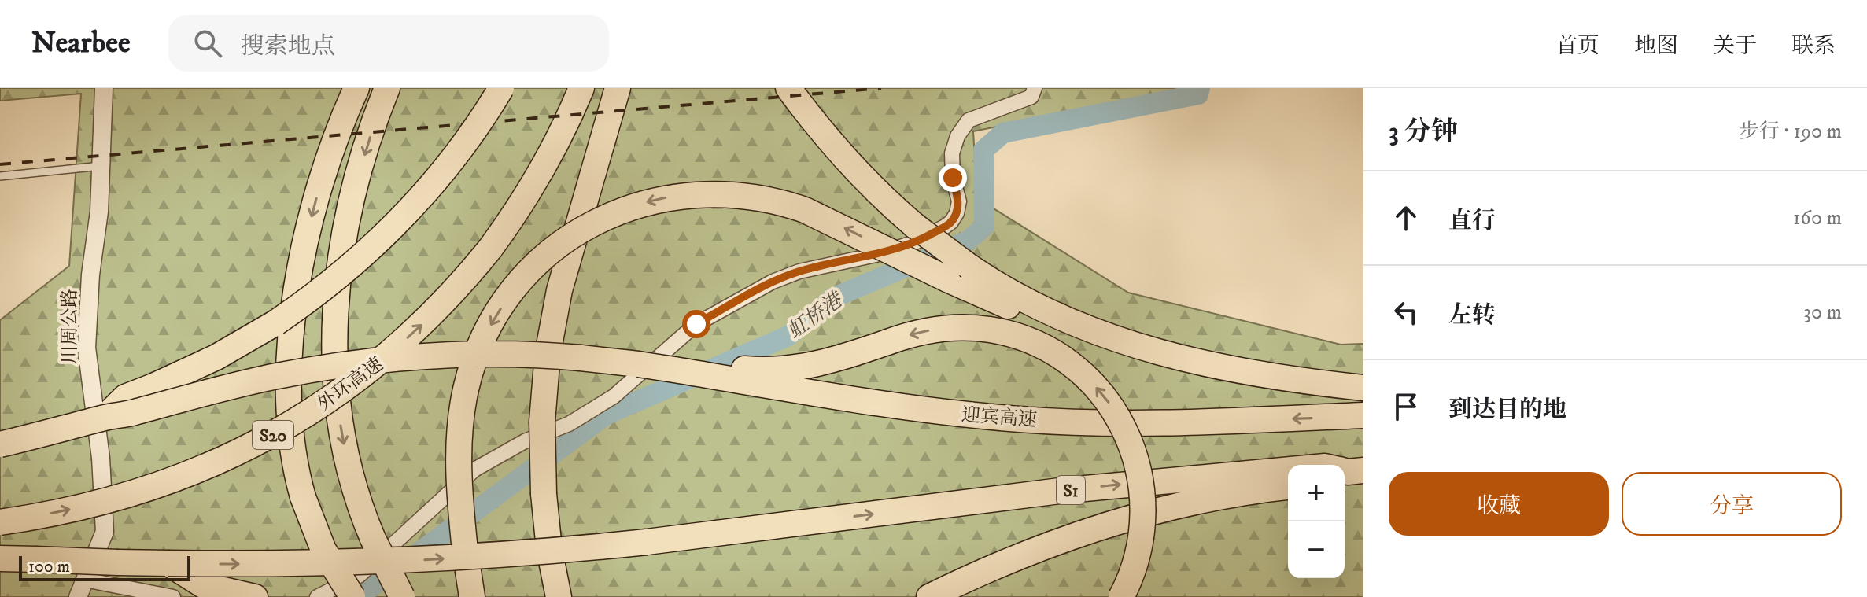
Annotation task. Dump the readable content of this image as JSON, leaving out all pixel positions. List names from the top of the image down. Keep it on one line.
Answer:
{"streets":{"highway":["外环高速","迎宾高速","S20","S1"],"street":["川周公路"]},"water":["虹桥港"],"scale_bar":"100 m","page":{"header":"Nearbee","search":"搜索地点","nav":["首页","地图","关于","联系"],"heading":["3 分钟","步行 · 190 m"],"list":[["直行","160 m"],["左转","30 m"],"到达目的地"],"buttons":["收藏","分享"],"map_buttons":["+","−"],"scale":"100 m"}}
